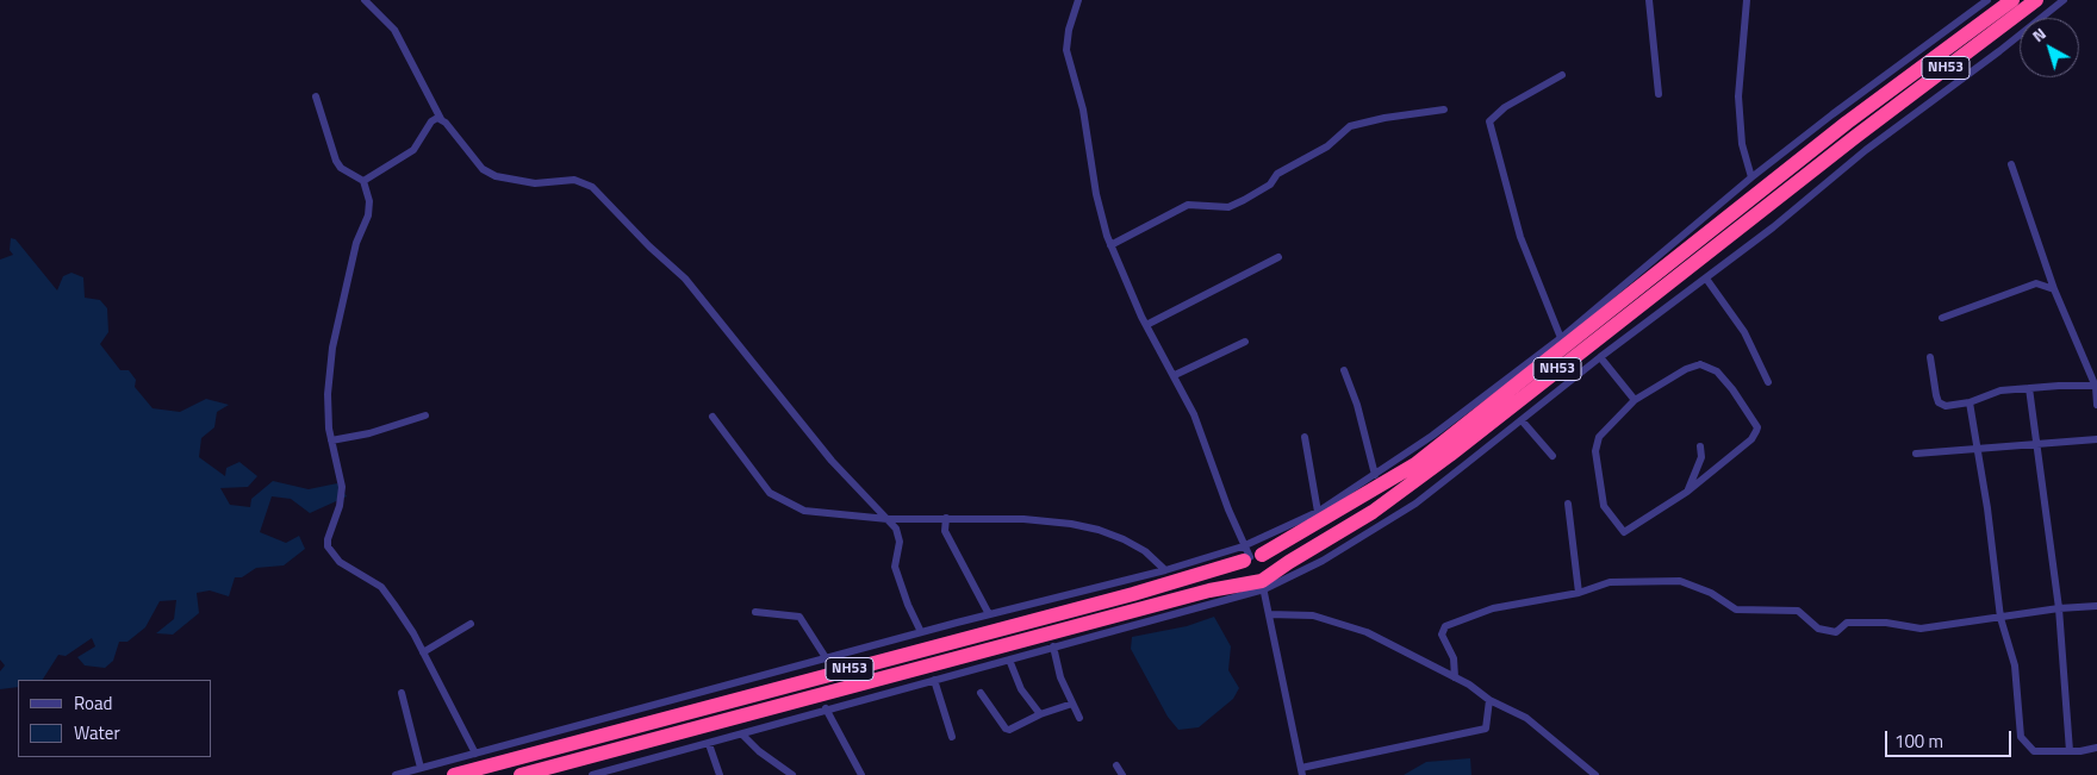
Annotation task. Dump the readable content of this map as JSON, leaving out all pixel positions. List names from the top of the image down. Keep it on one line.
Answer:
{"streets":{"highway":["NH53"]},"legend":["Road","Water"],"scale_bar":"100 m","north":"top left"}
